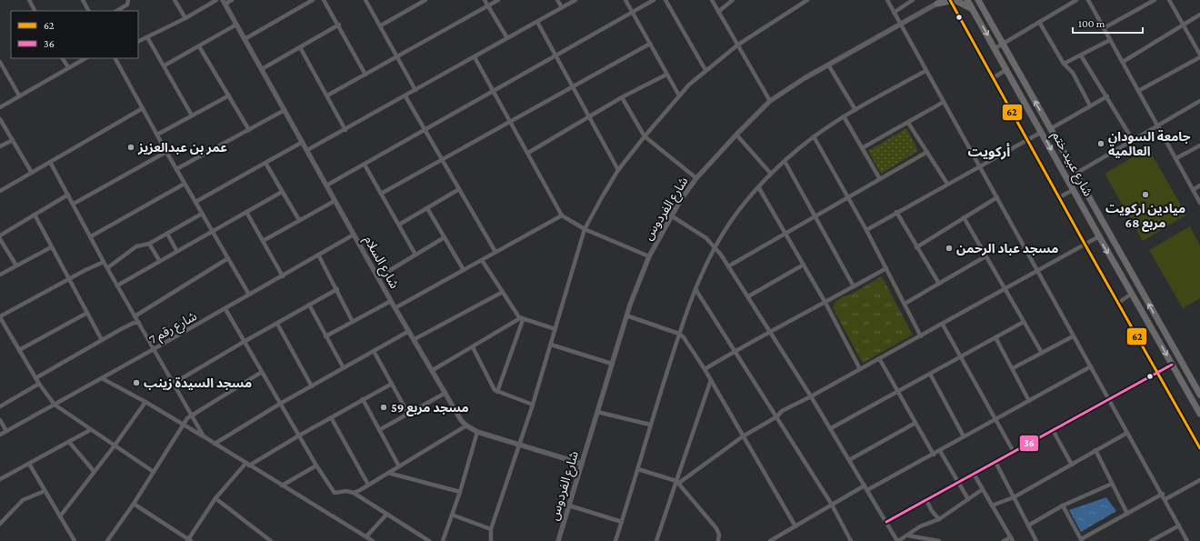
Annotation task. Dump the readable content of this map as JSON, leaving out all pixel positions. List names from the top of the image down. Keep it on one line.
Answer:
{"streets":{"main road":["شارع عبيد ختم"],"street":["شارع الفردوس","شارع السلام","شارع رقم 7"]},"crossings":[["شارع الفردوس","شارع السلام"],["شارع السلام","شارع رقم 7"]],"districts":["أركويت"],"places":["جامعة السودان العالمية","عمر بن عبدالعزيز","ميادين اركويت مربع 68","مسجد عباد الرحمن","مسجد السيدة زينب","مسجد مربع 59"],"lines":["transit line 62","transit line 36"],"legend":["62","36"],"scale_bar":"100 m"}
